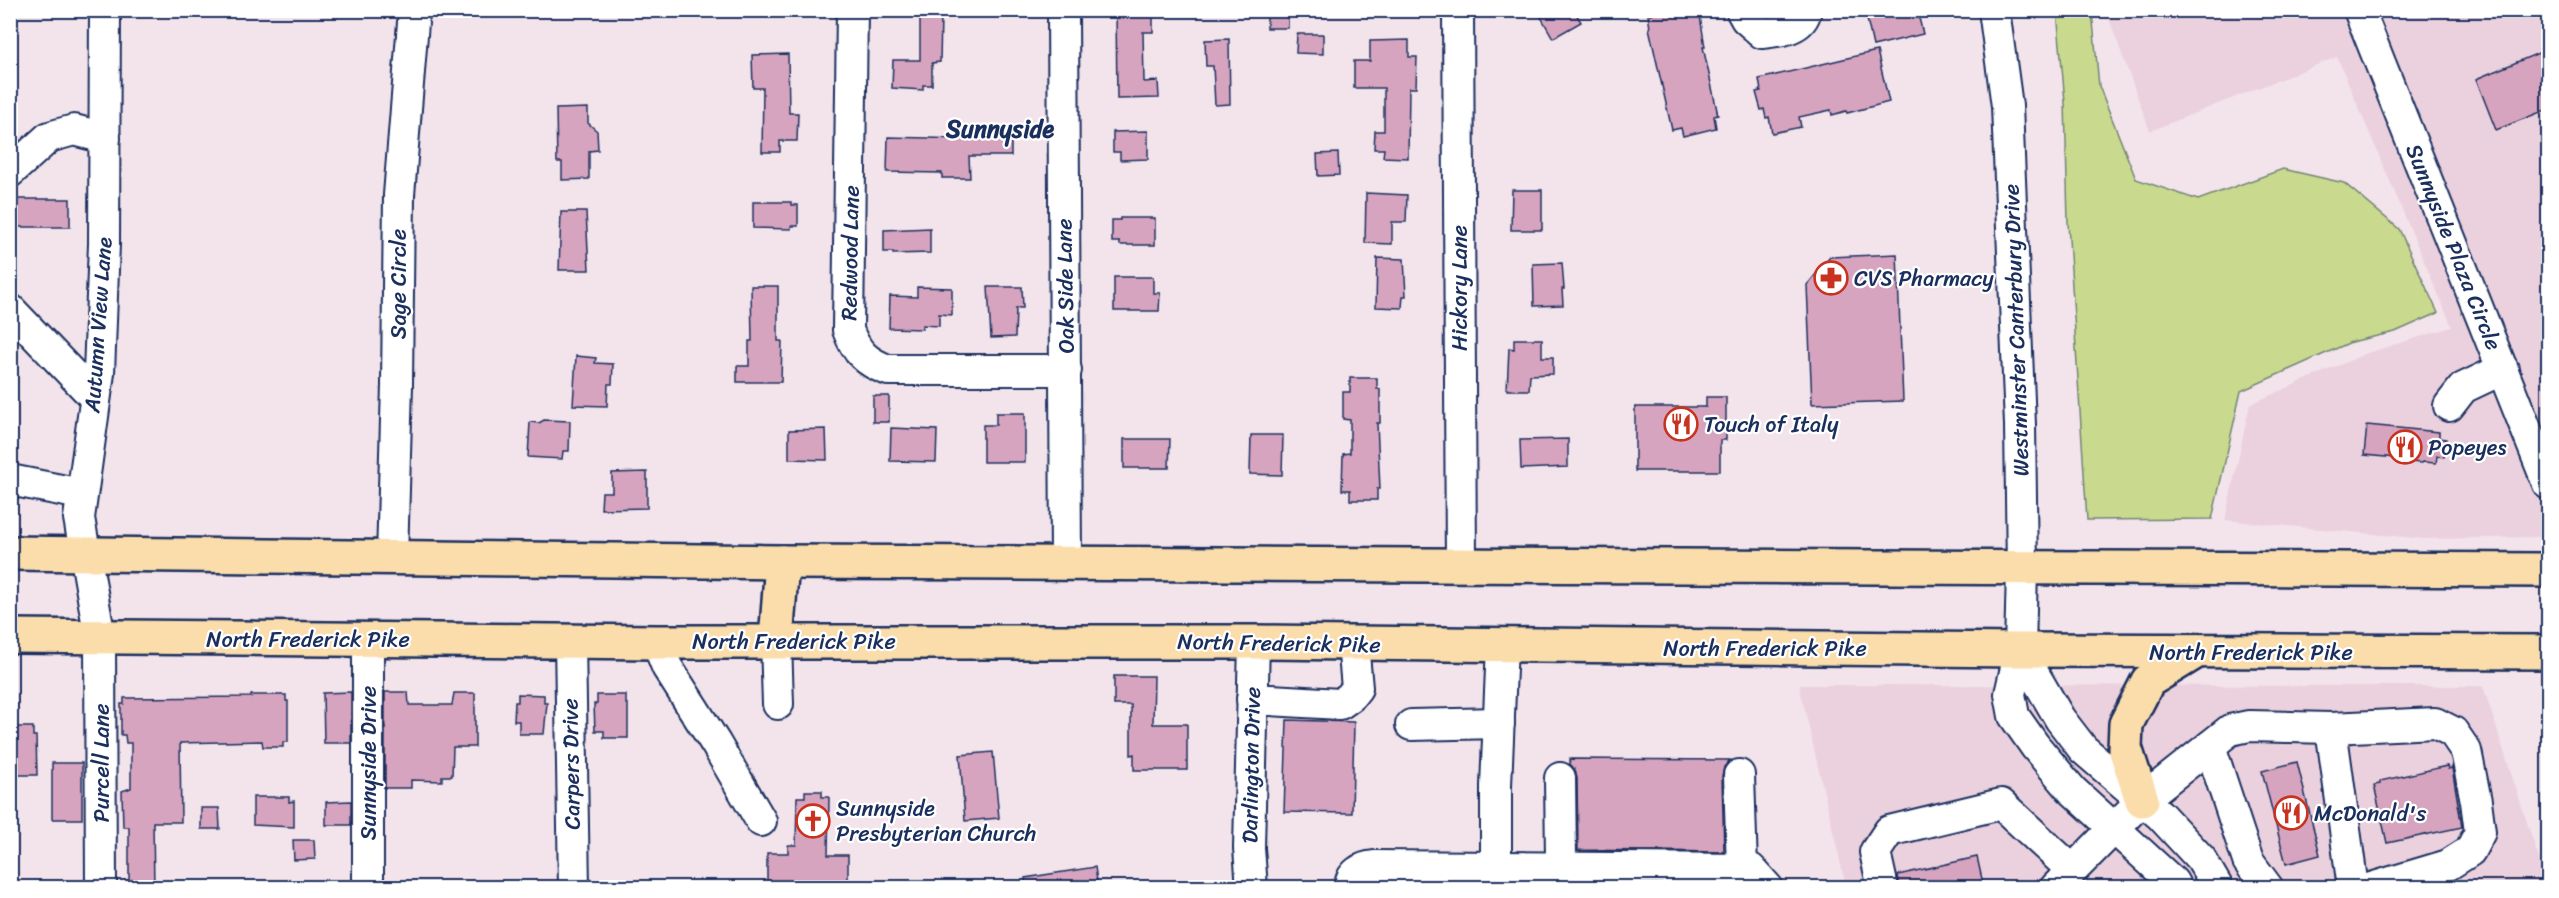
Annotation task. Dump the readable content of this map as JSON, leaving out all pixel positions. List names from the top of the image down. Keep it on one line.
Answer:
{"streets":{"main road":["North Frederick Pike"],"street":["Sunnyside Plaza Circle","Redwood Lane","Sage Circle","Oak Side Lane","Hickory Lane","Autumn View Lane","Westminster Canterbury Drive","Purcell Lane","Sunnyside Drive","Carpers Drive","Darlington Drive"]},"crossings":[["Redwood Lane","Oak Side Lane"],["Autumn View Lane","North Frederick Pike"],["Autumn View Lane","Purcell Lane"],["Westminster Canterbury Drive","North Frederick Pike"],["North Frederick Pike","Purcell Lane"],["North Frederick Pike","Sunnyside Drive"],["North Frederick Pike","Carpers Drive"],["North Frederick Pike","Darlington Drive"]],"districts":["Sunnyside"],"places":{"pharmacy":["CVS Pharmacy"],"restaurant":["Touch of Italy","Popeyes","McDonald's"],"church":["Sunnyside Presbyterian Church"]}}
